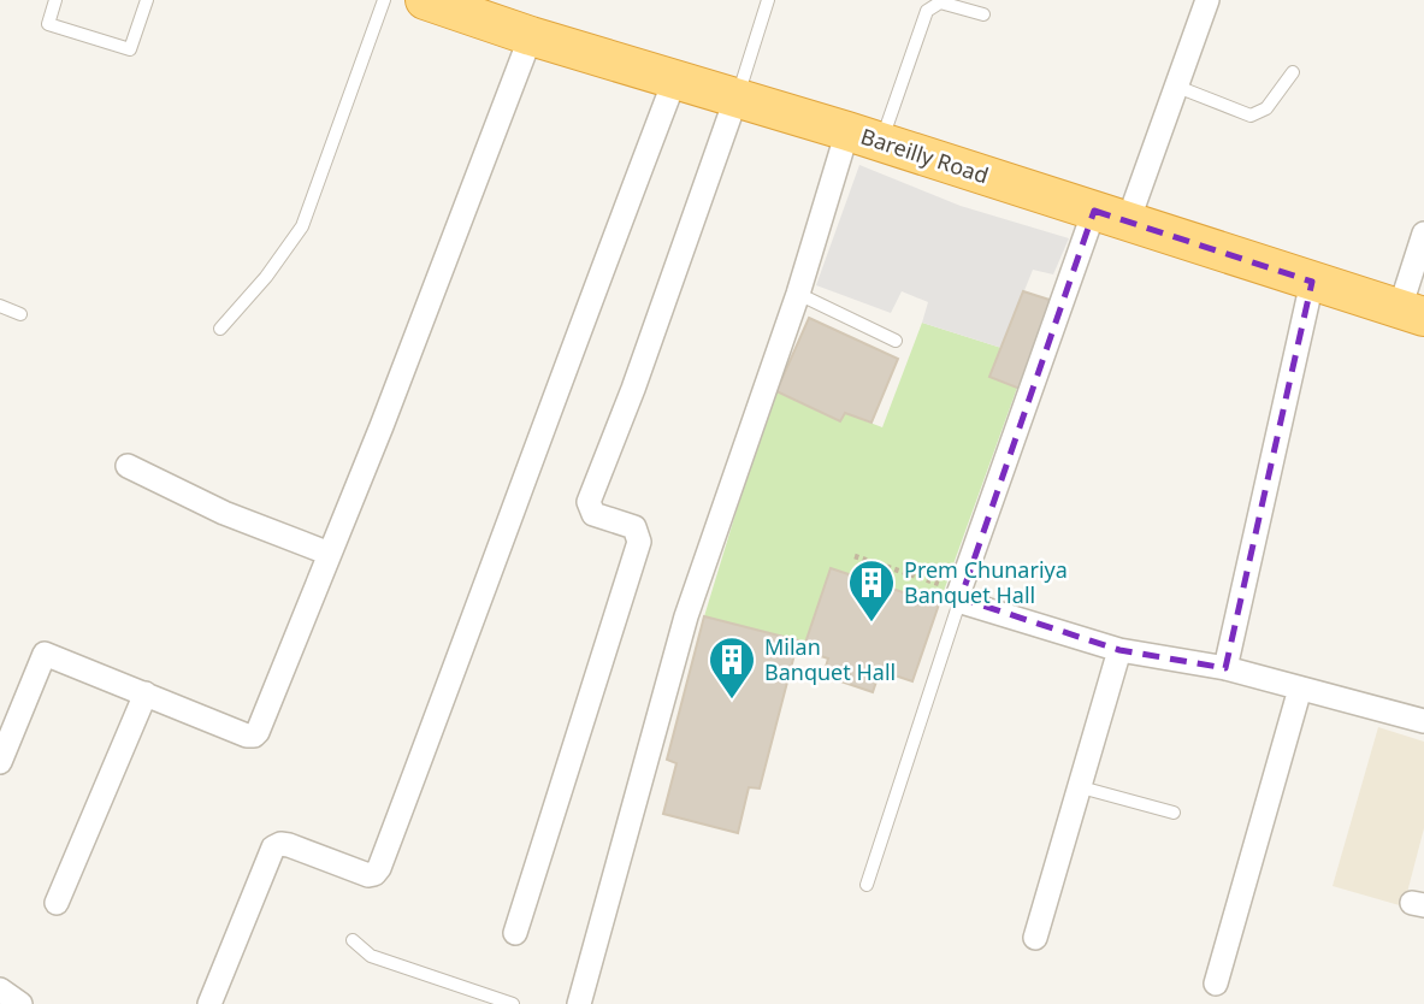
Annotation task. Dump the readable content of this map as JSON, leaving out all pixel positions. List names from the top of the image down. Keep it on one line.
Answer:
{"streets":{"highway":["Bareilly Road"]},"places":{"building":["Prem Chunariya Banquet Hall","Milan Banquet Hall"]}}
